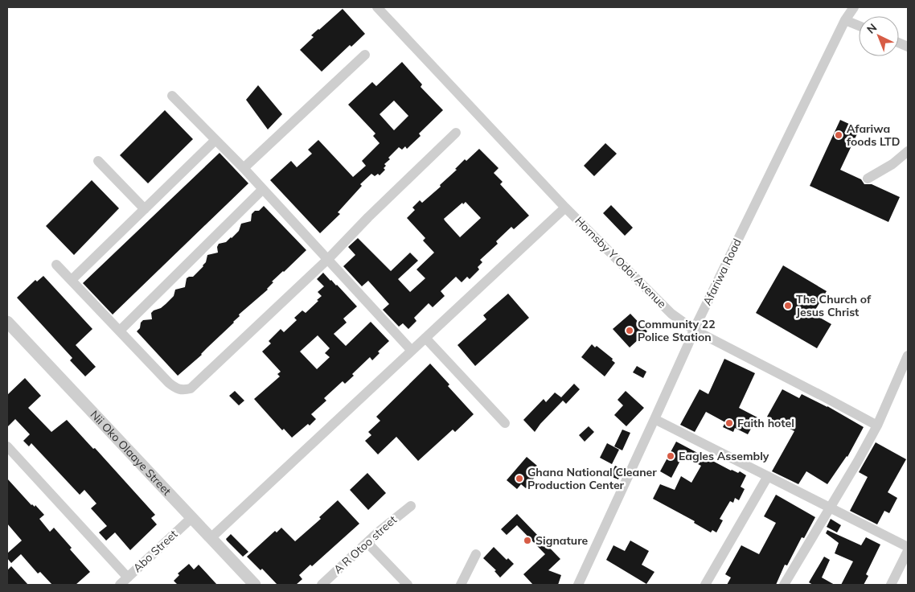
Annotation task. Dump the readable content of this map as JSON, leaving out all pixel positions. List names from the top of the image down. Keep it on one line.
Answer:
{"streets":{"street":["Hornsby Y Odoi Avenue","Afariwa Road","Nii Oko Olaaye Street","A R Otoo street","Abo Street"]},"crossings":[["Hornsby Y Odoi Avenue","Afariwa Road"],["Nii Oko Olaaye Street","Abo Street"]],"places":["Afariwa foods LTD","The Church of Jesus Christ","Community 22 Police Station","Faith hotel","Eagles Assembly","Ghana National Cleaner Production Center","Signature"],"north":"top left"}
